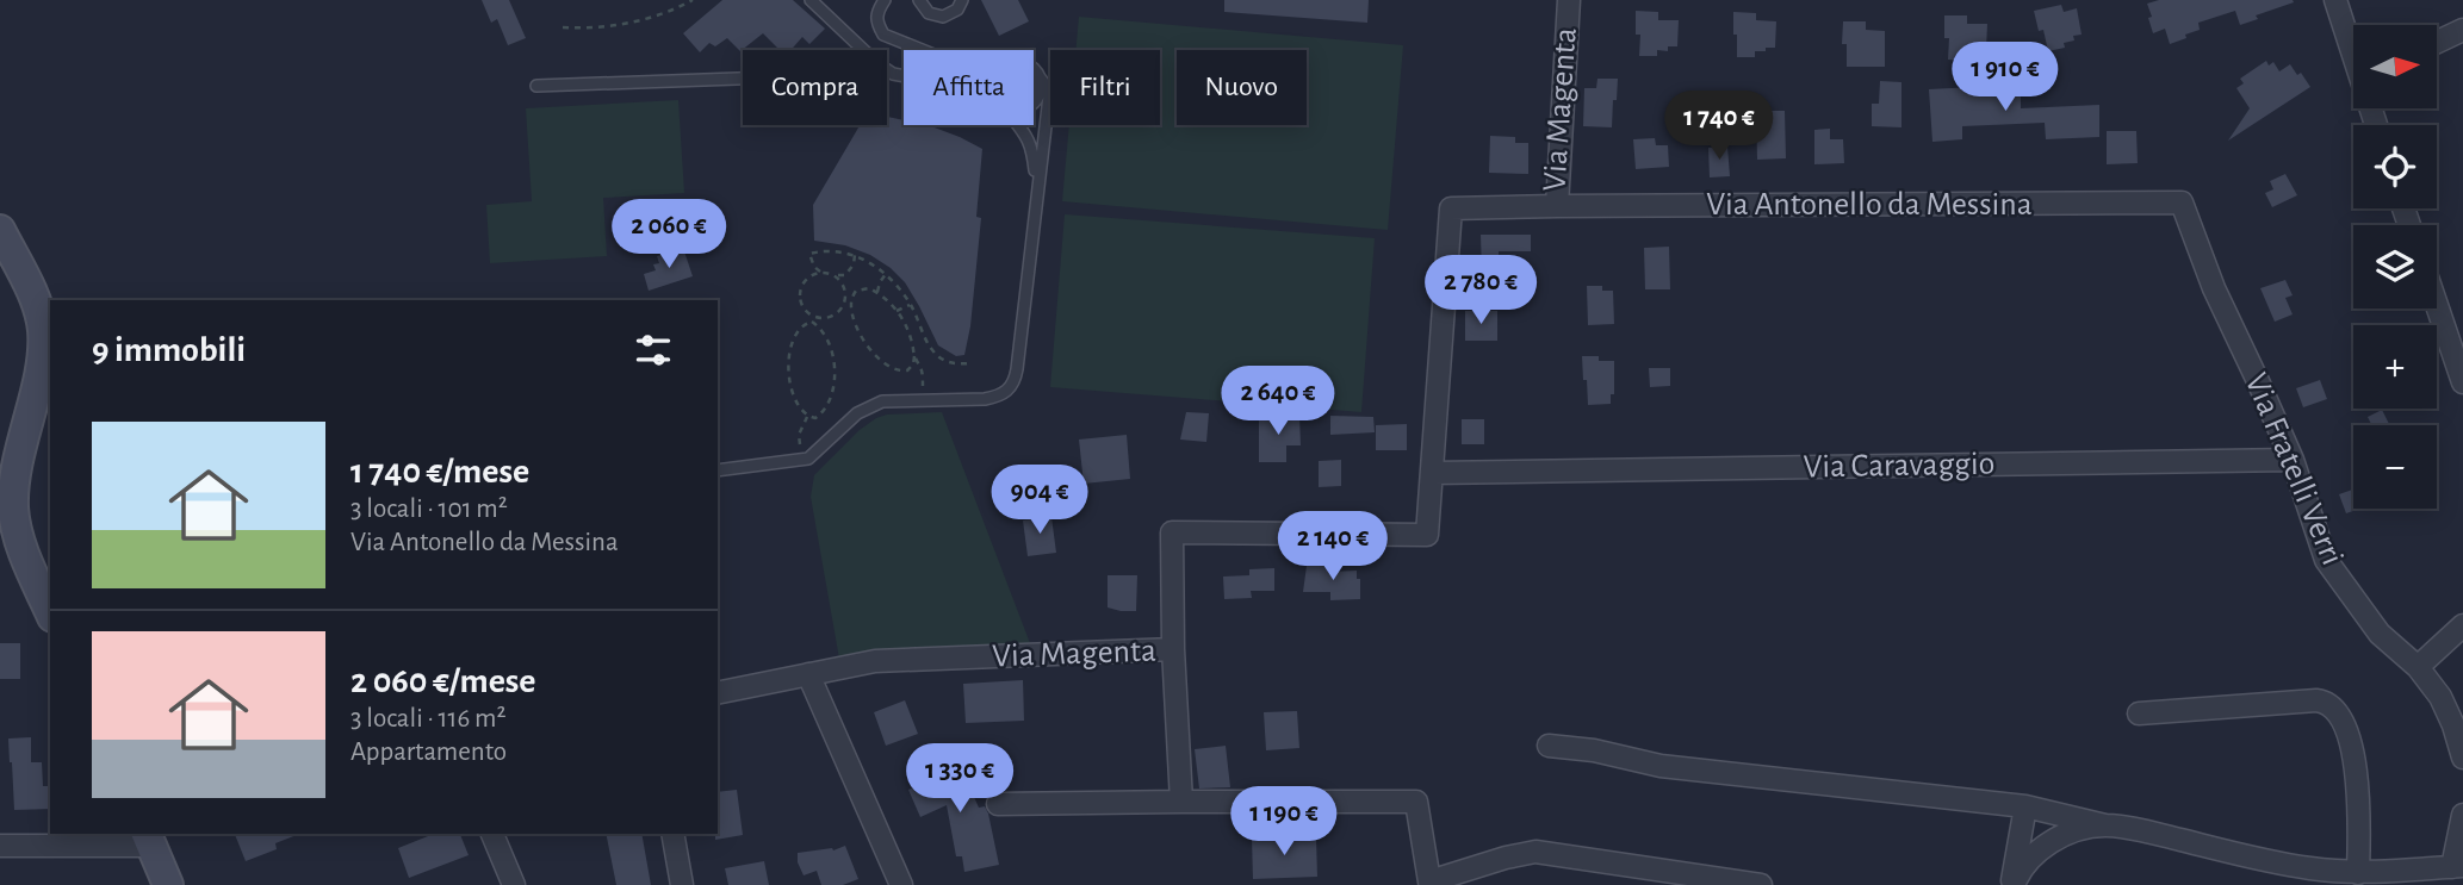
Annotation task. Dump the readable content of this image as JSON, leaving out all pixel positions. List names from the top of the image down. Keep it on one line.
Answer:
{"streets":{"street":["Via Magenta","Via Antonello da Messina","Via Caravaggio","Via Fratelli Verri"]},"crossings":[["Via Magenta","Via Antonello da Messina"],["Via Magenta","Via Caravaggio"],["Via Antonello da Messina","Via Fratelli Verri"],["Via Caravaggio","Via Fratelli Verri"]],"north":"right","page":{"map_buttons":["+","−"],"price":["1 910 €","1 740 €","2 060 €","2 780 €","2 640 €","904 €","2 140 €","1 330 €","1 190 €"],"chip":["Compra","Affitta","Filtri","Nuovo"],"heading":"9 immobili","list":[{"name":"1 740 €/mese","note":"3 locali · 101 m² · Via Antonello da Messina"},{"name":"2 060 €/mese","note":"3 locali · 116 m² · Appartamento"}]}}
